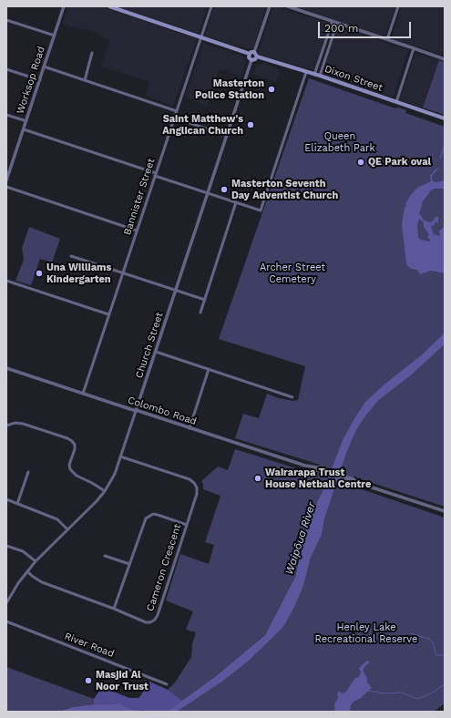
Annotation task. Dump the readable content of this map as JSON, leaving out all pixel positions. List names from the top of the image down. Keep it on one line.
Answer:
{"streets":{"main road":["Dixon Street"],"street":["Worksop Road","Bannister Street","Church Street","Colombo Road","Cameron Crescent","River Road"]},"crossings":[["Dixon Street","Church Street"],["Bannister Street","Colombo Road"],["Church Street","Colombo Road"],["Church Street","Cameron Crescent"]],"water":["Waipōua River"],"parks":["Queen Elizabeth Park","Archer Street Cemetery","Henley Lake Recreational Reserve"],"places":["Masterton Police Station","Saint Matthew's Anglican Church","QE Park oval","Masterton Seventh Day Adventist Church","Una Williams Kindergarten","Wairarapa Trust House Netball Centre","Masjid Al Noor Trust"],"scale_bar":"200 m"}
